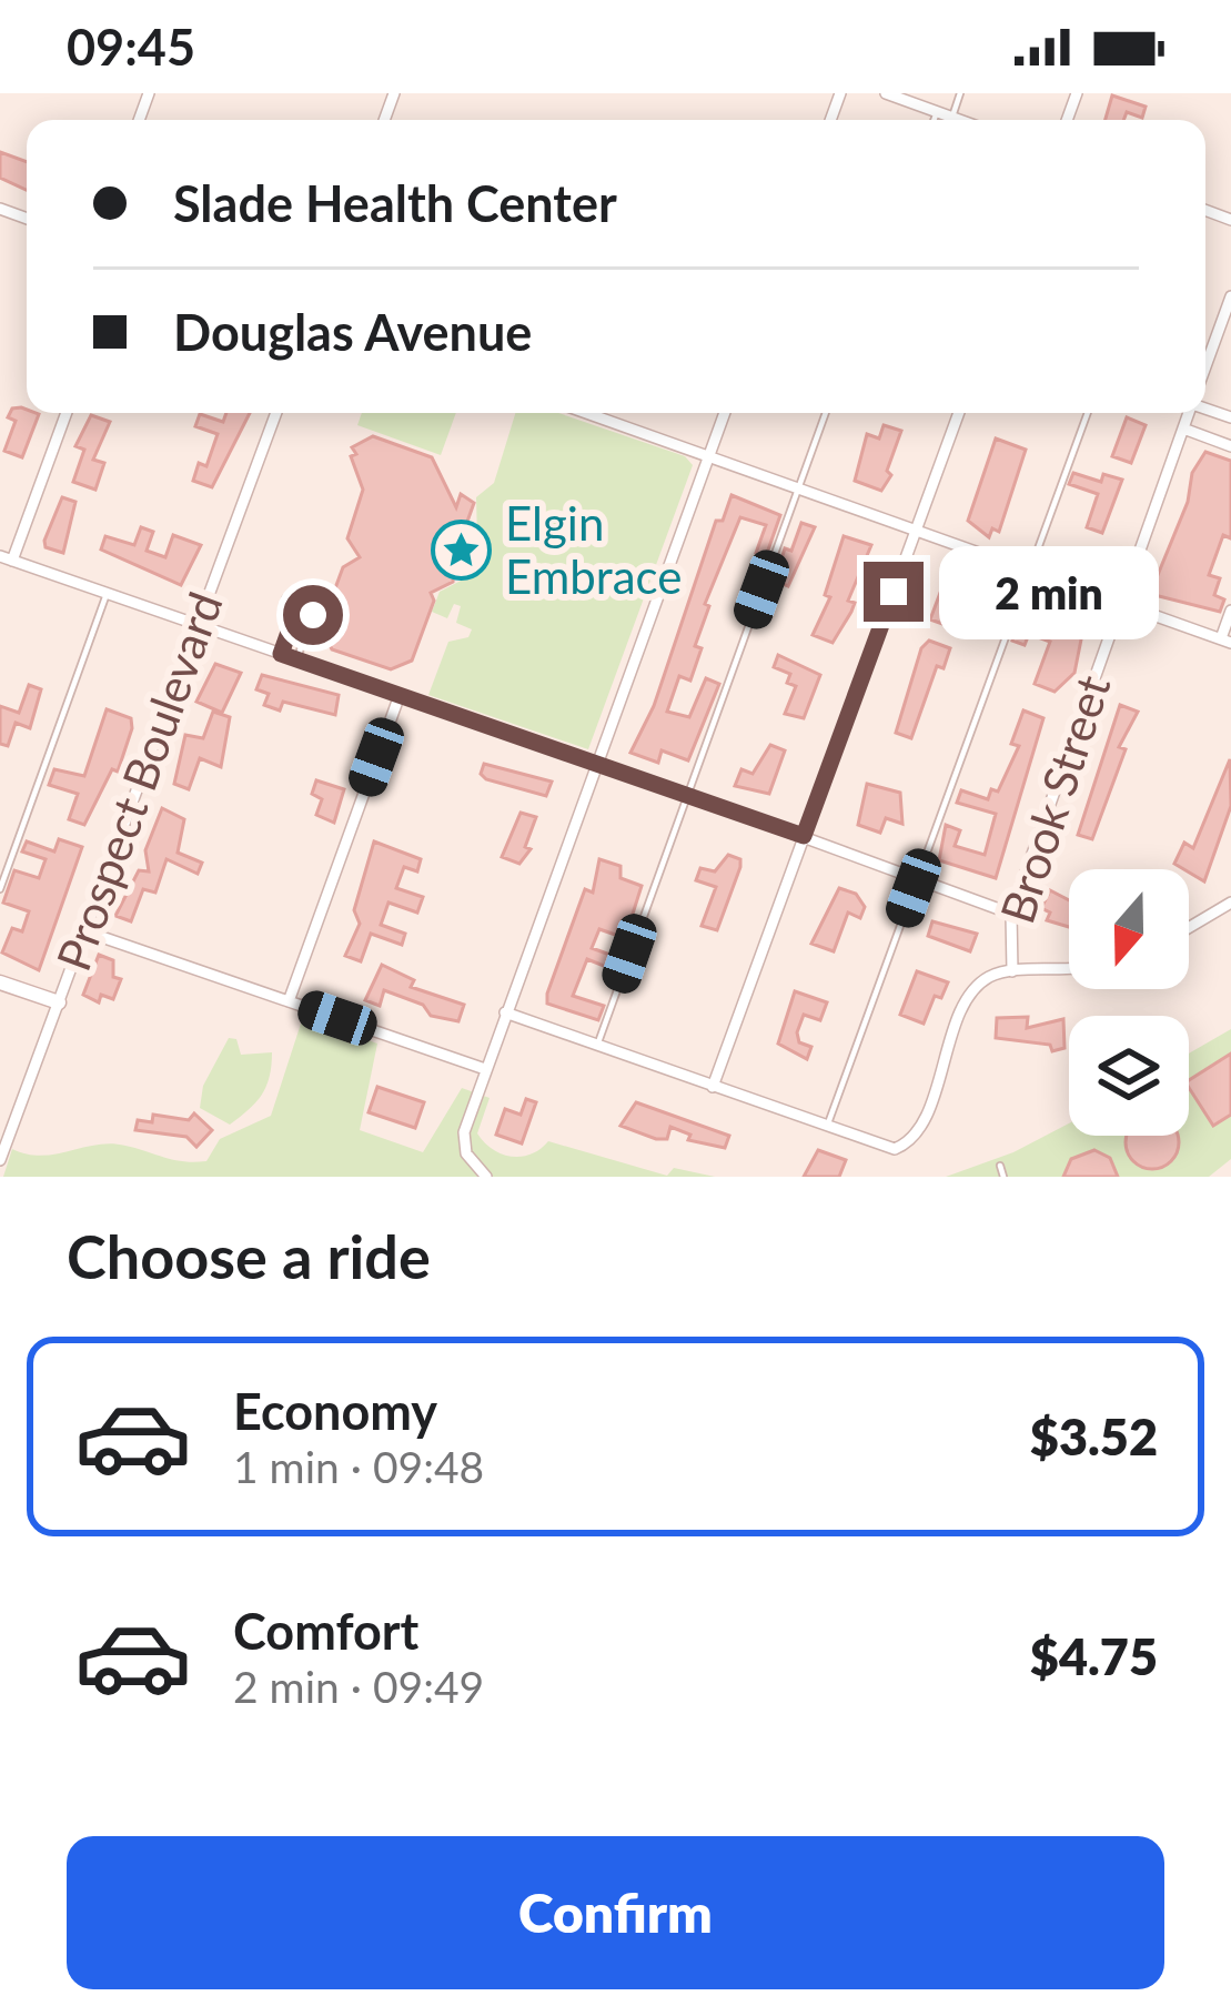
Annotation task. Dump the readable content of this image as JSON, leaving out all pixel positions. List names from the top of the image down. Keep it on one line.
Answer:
{"streets":{"street":["Prospect Boulevard","Brook Street"]},"places":{"place":["Elgin Embrace"]},"north":"bottom","page":{"status":"09:45","banner":["Slade Health Center","Douglas Avenue"],"bubble":"2 min","heading":"Choose a ride","list":[{"name":"Economy","note":"1 min · 09:48","value":"$3.52"},{"name":"Comfort","note":"2 min · 09:49","value":"$4.75"}],"buttons":"Confirm"}}
